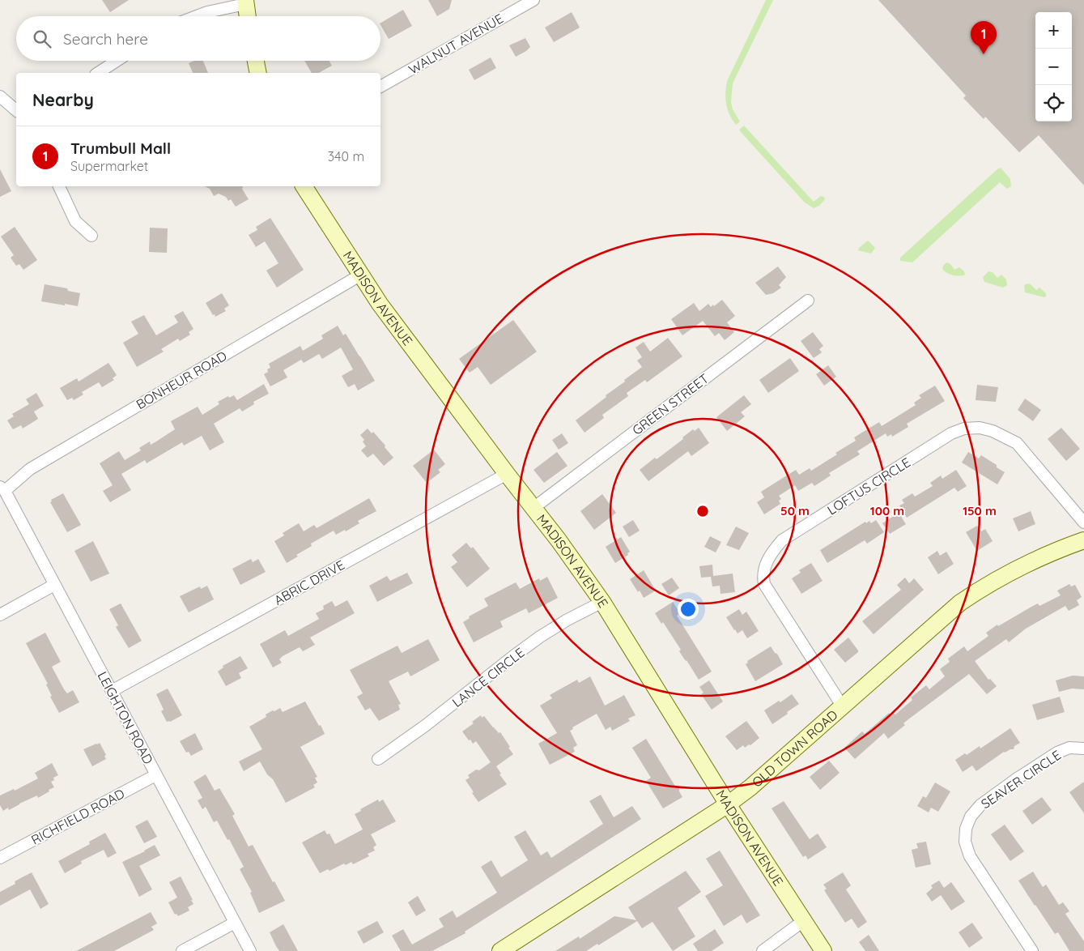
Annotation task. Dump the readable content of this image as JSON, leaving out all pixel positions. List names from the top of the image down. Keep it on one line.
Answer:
{"streets":{"main road":["MADISON AVENUE","OLD TOWN ROAD"],"street":["WALNUT AVENUE","BONHEUR ROAD","GREEN STREET","LOFTUS CIRCLE","ABRIC DRIVE","LANCE CIRCLE","LEIGHTON ROAD","SEAVER CIRCLE","RICHFIELD ROAD"]},"crossings":[["MADISON AVENUE","BONHEUR ROAD"],["MADISON AVENUE","GREEN STREET"],["MADISON AVENUE","ABRIC DRIVE"],["MADISON AVENUE","LANCE CIRCLE"],["MADISON AVENUE","OLD TOWN ROAD"],["BONHEUR ROAD","LEIGHTON ROAD"],["LOFTUS CIRCLE","OLD TOWN ROAD"],["ABRIC DRIVE","LEIGHTON ROAD"],["LEIGHTON ROAD","RICHFIELD ROAD"]],"page":{"map_buttons":["+","−"],"search":"Search here","pins":"1","heading":"Nearby","list":[{"mark":"1","name":"Trumbull Mall","note":"Supermarket","value":"340 m"}]},"rings":["50 m","100 m","150 m"]}
